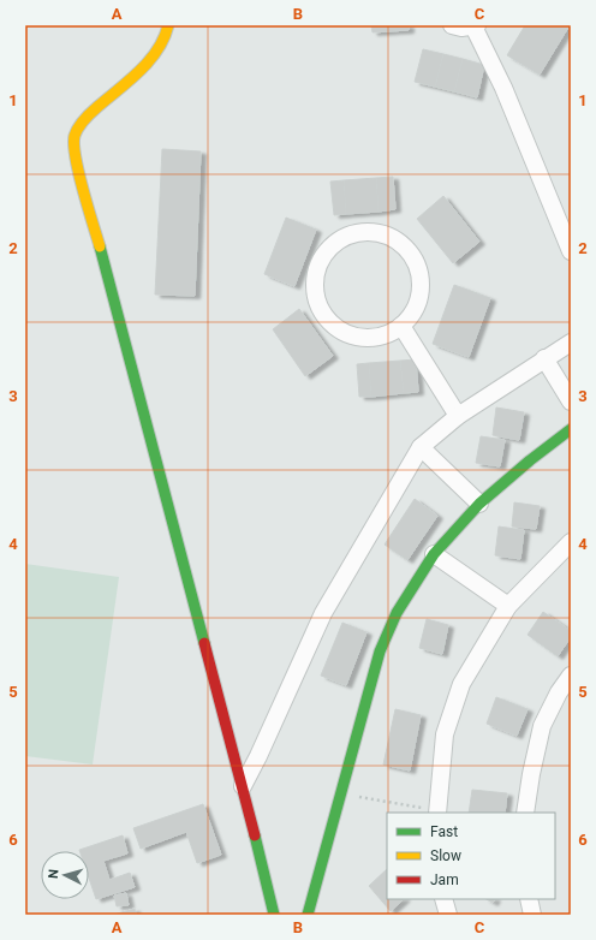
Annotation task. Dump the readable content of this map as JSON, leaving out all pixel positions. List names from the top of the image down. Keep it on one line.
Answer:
{"legend":["Fast","Slow","Jam"],"north":"left","grid":{"columns":["A","B","C"],"rows":["1","2","3","4","5","6"]}}
